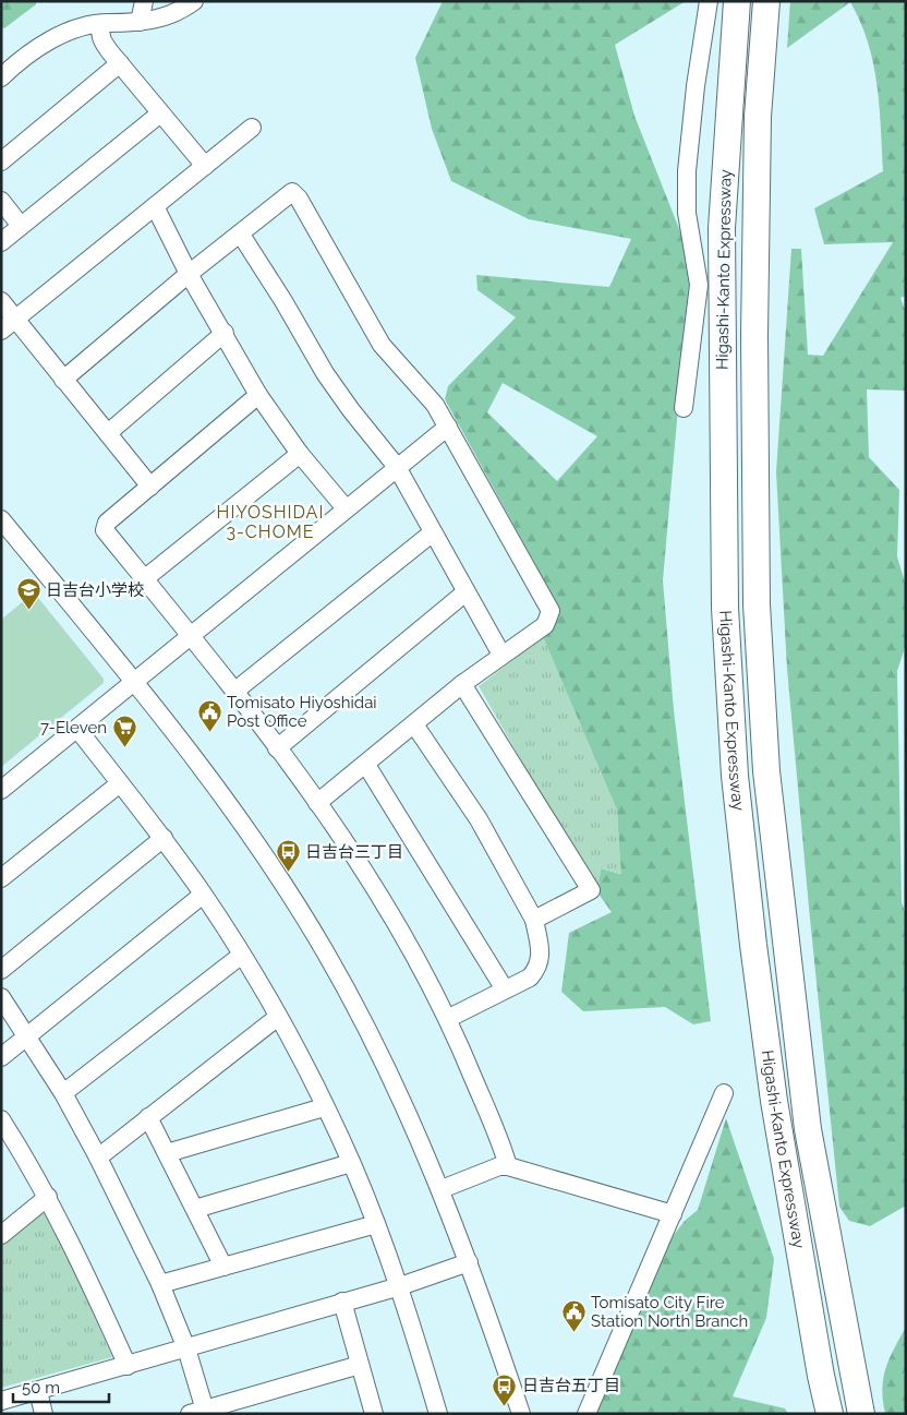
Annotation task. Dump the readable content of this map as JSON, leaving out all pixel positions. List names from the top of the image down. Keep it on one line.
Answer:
{"streets":{"highway":["Higashi-Kanto Expressway"]},"districts":["HIYOSHIDAI 3-CHOME"],"places":{"school or university":["日吉台小学校"],"public building":["Tomisato Hiyoshidai Post Office","Tomisato City Fire Station North Branch"],"supermarket":["7-Eleven"],"bus stop":["日吉台三丁目","日吉台五丁目"]},"scale_bar":"50 m"}
